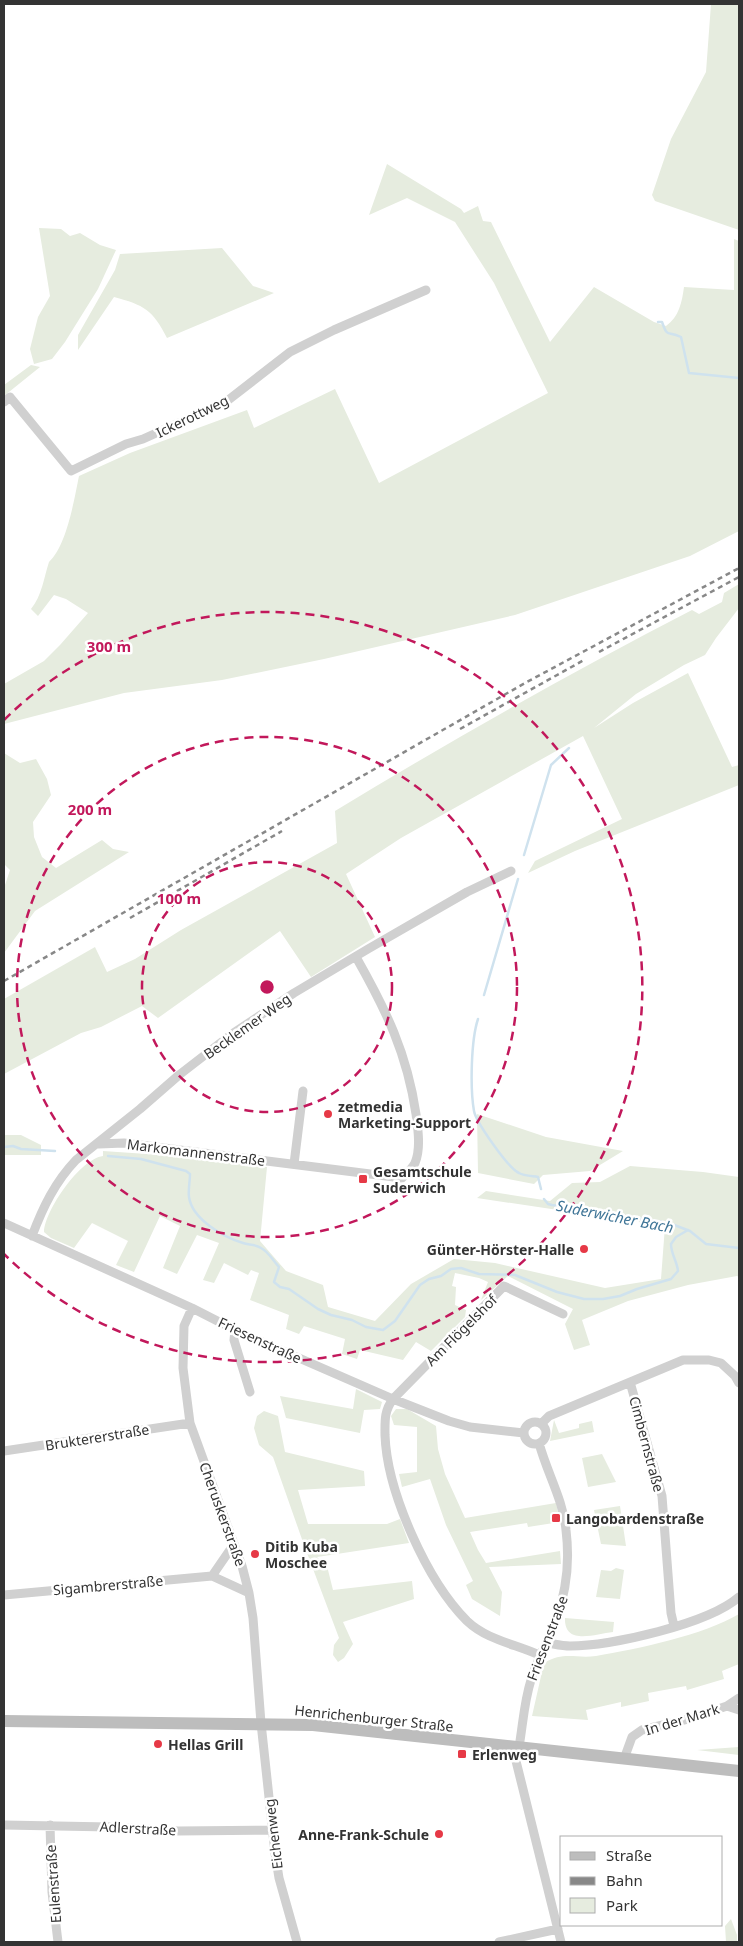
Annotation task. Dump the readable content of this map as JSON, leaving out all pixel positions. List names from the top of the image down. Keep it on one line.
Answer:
{"streets":{"main road":["Henrichenburger Straße"],"street":["Ickerottweg","Becklemer Weg","Markomannenstraße","Am Flögelshof","Friesenstraße","Bruktererstraße","Cimbernstraße","Cheruskerstraße","Sigambrerstraße","In der Mark","Adlerstraße","Eichenweg","Eulenstraße"]},"crossings":[["Becklemer Weg","Markomannenstraße"],["Becklemer Weg","Friesenstraße"],["Am Flögelshof","Friesenstraße"],["Friesenstraße","Cheruskerstraße"],["Friesenstraße","Henrichenburger Straße"],["Bruktererstraße","Cheruskerstraße"],["Cheruskerstraße","Sigambrerstraße"],["Cheruskerstraße","Henrichenburger Straße"],["Cheruskerstraße","Eichenweg"],["Henrichenburger Straße","In der Mark"],["Henrichenburger Straße","Eichenweg"],["Adlerstraße","Eichenweg"],["Adlerstraße","Eulenstraße"]],"water":["Suderwicher Bach"],"places":{"other":["zetmedia Marketing-Support","Günter-Hörster-Halle","Ditib Kuba Moschee","Hellas Grill","Anne-Frank-Schule"],"transit":["Gesamtschule Suderwich","Langobardenstraße","Erlenweg"]},"legend":["Straße","Bahn","Park"],"rings":["300 m","200 m","100 m"]}
